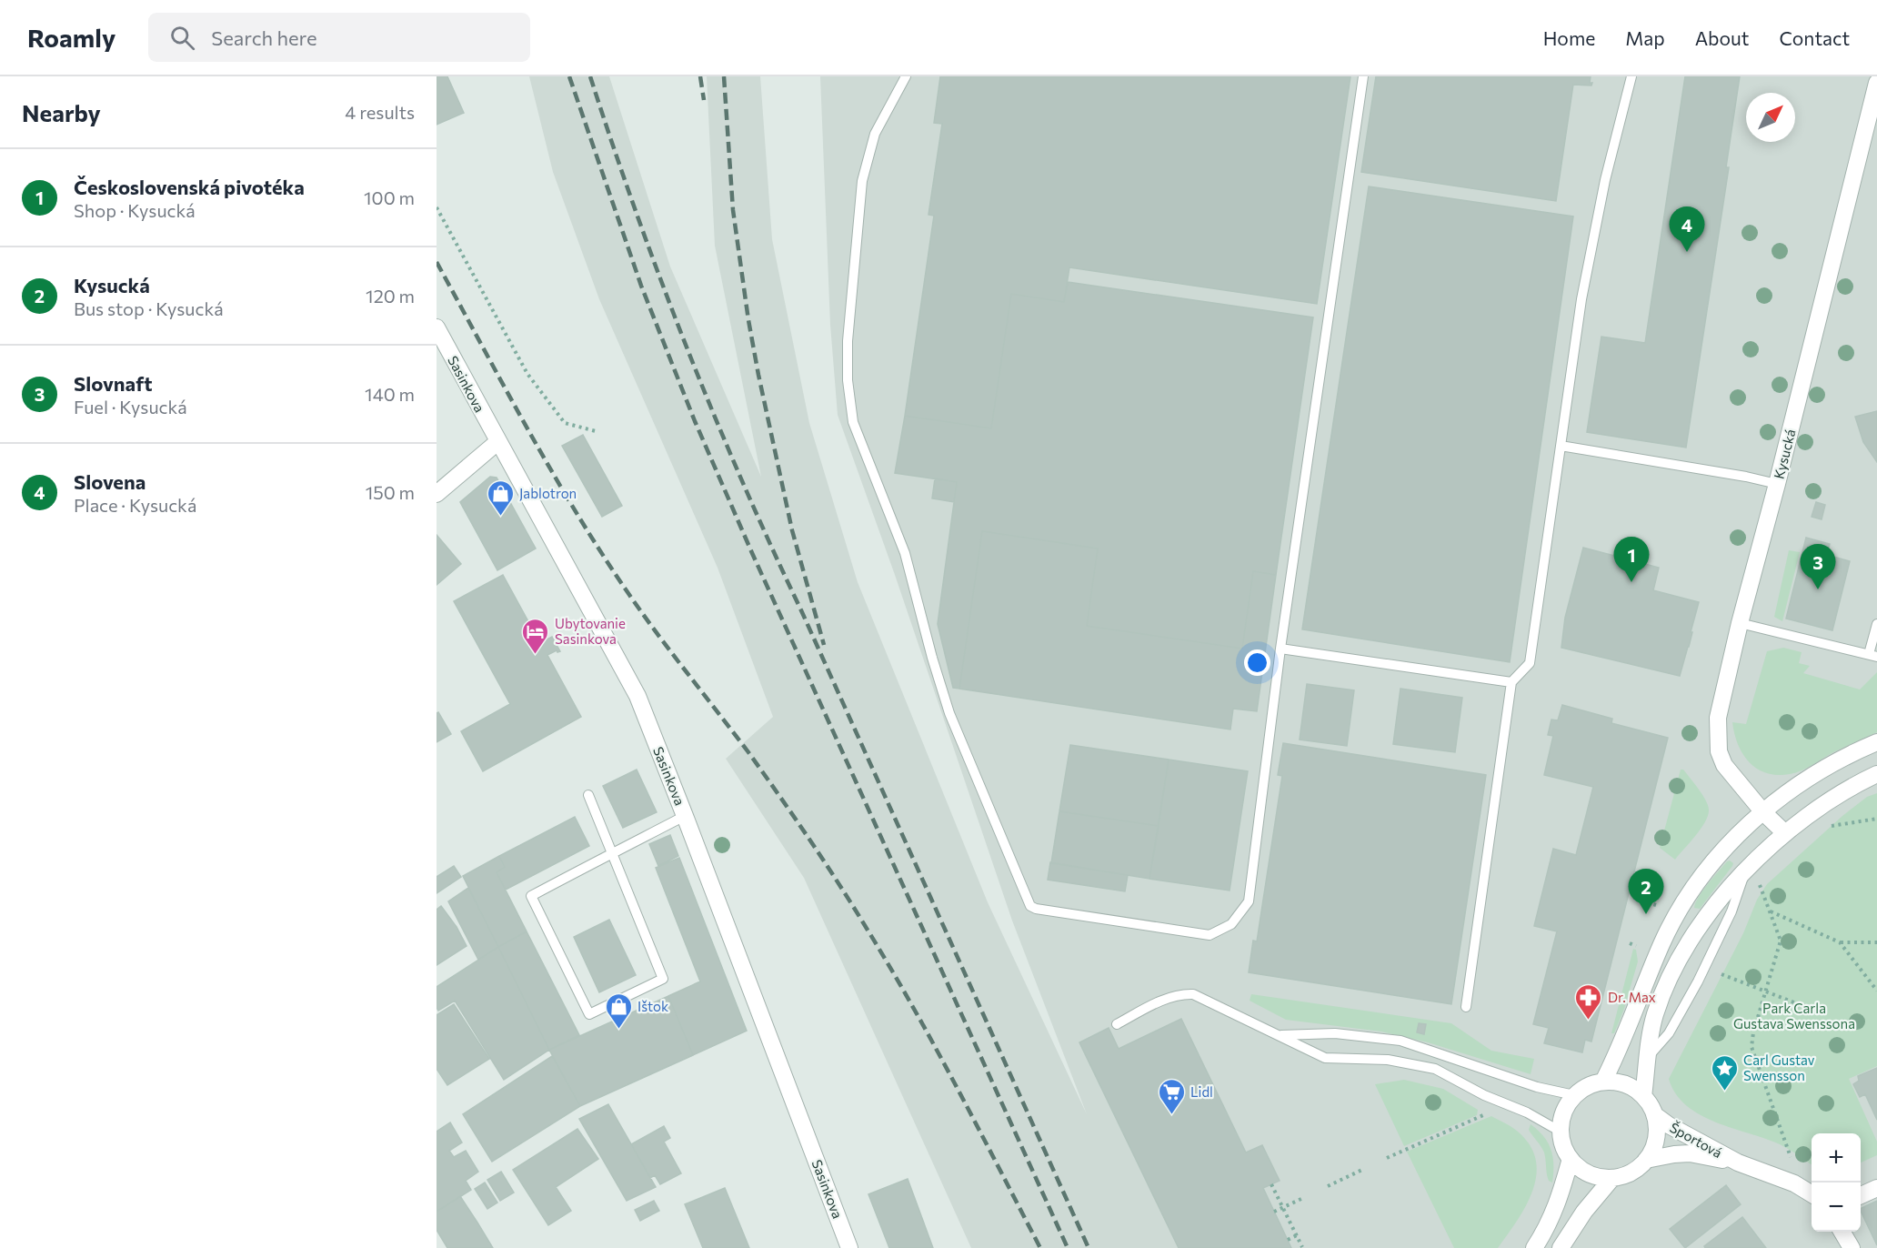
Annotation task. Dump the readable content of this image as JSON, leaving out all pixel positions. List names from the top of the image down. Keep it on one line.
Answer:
{"streets":{"street":["Sasinkova","Kysucká","Športová"]},"parks":["Park Carla Gustava Swenssona"],"places":{"shop":["Jablotron","Ištok"],"hotel":["Ubytovanie Sasinkova"],"pharmacy":["Dr. Max"],"place":["Carl Gustav Swensson"],"supermarket":["Lidl"]},"north":"top right","page":{"header":"Roamly","search":"Search here","nav":["Home","Map","About","Contact"],"heading":["Nearby","4 results"],"list":[{"mark":"1","name":"Československá pivotéka","note":"Shop · Kysucká","value":"100 m"},{"mark":"2","name":"Kysucká","note":"Bus stop · Kysucká","value":"120 m"},{"mark":"3","name":"Slovnaft","note":"Fuel · Kysucká","value":"140 m"},{"mark":"4","name":"Slovena","note":"Place · Kysucká","value":"150 m"}],"pins":["4","1","3","2"],"map_buttons":["+","−"]}}
